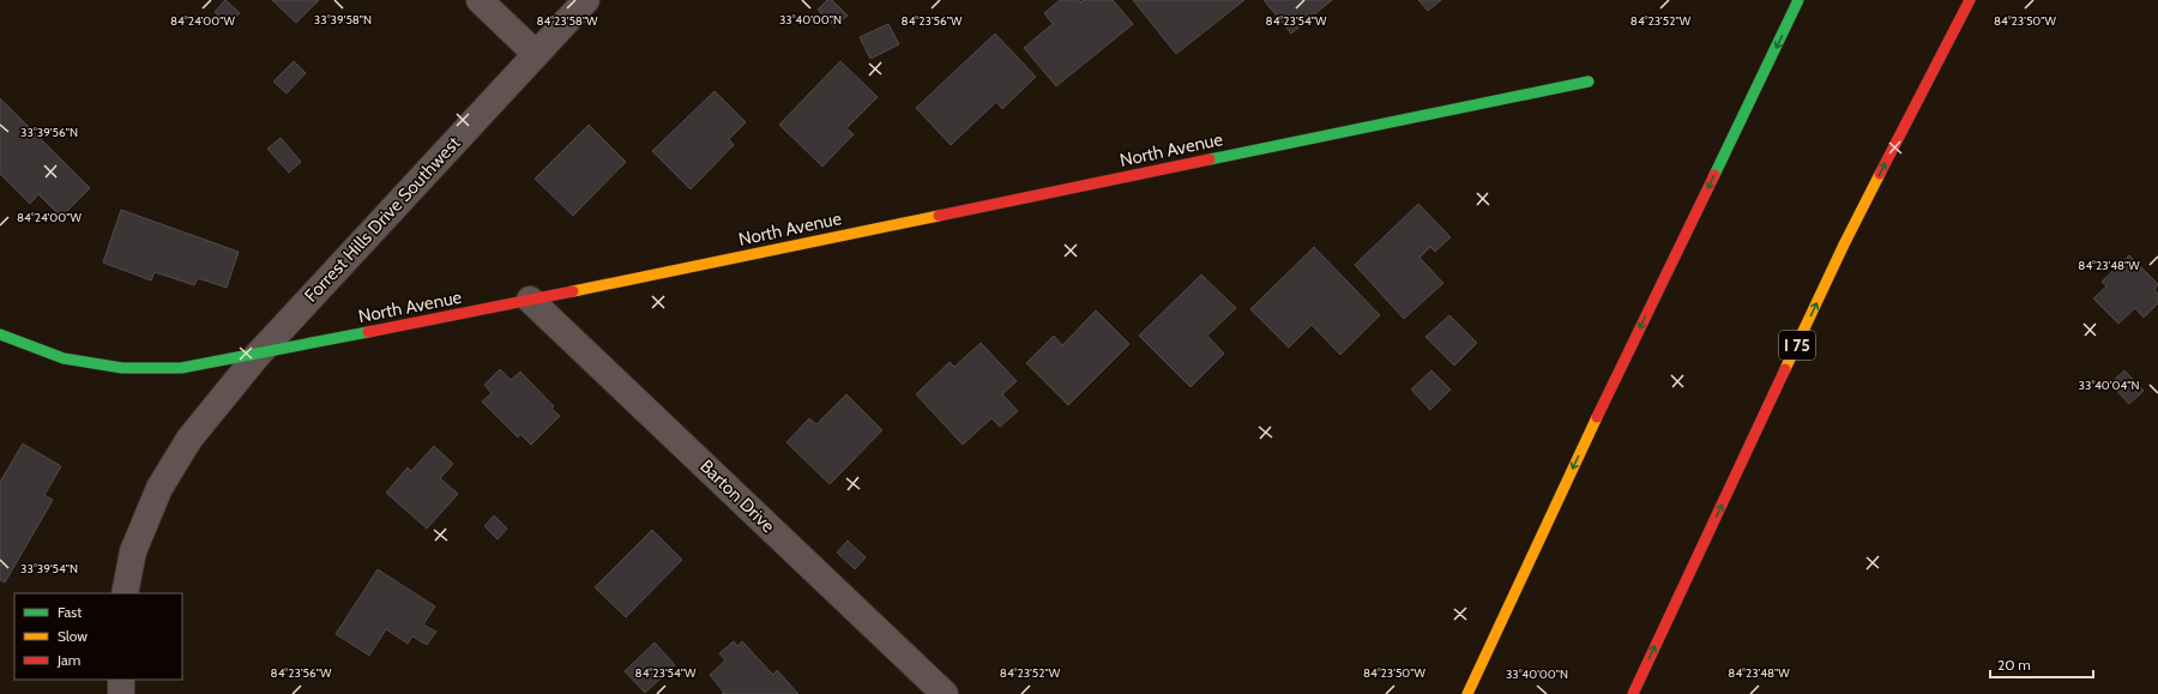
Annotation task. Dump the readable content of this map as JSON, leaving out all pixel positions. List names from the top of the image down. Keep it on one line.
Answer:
{"streets":{"main road":["North Avenue","I 75"],"street":["Forrest Hills Drive Southwest","Barton Drive"]},"crossings":[["North Avenue","Forrest Hills Drive Southwest"],["North Avenue","Barton Drive"]],"legend":["Fast","Slow","Jam"],"scale_bar":"20 m","coordinates":["33°39'58\"N","33°40'00\"N","84°23'58\"W","84°23'54\"W","84°23'50\"W","84°24'00\"W","84°23'56\"W","84°23'52\"W","33°39'56\"N","84°23'48\"W","33°40'04\"N","33°39'54\"N"]}
